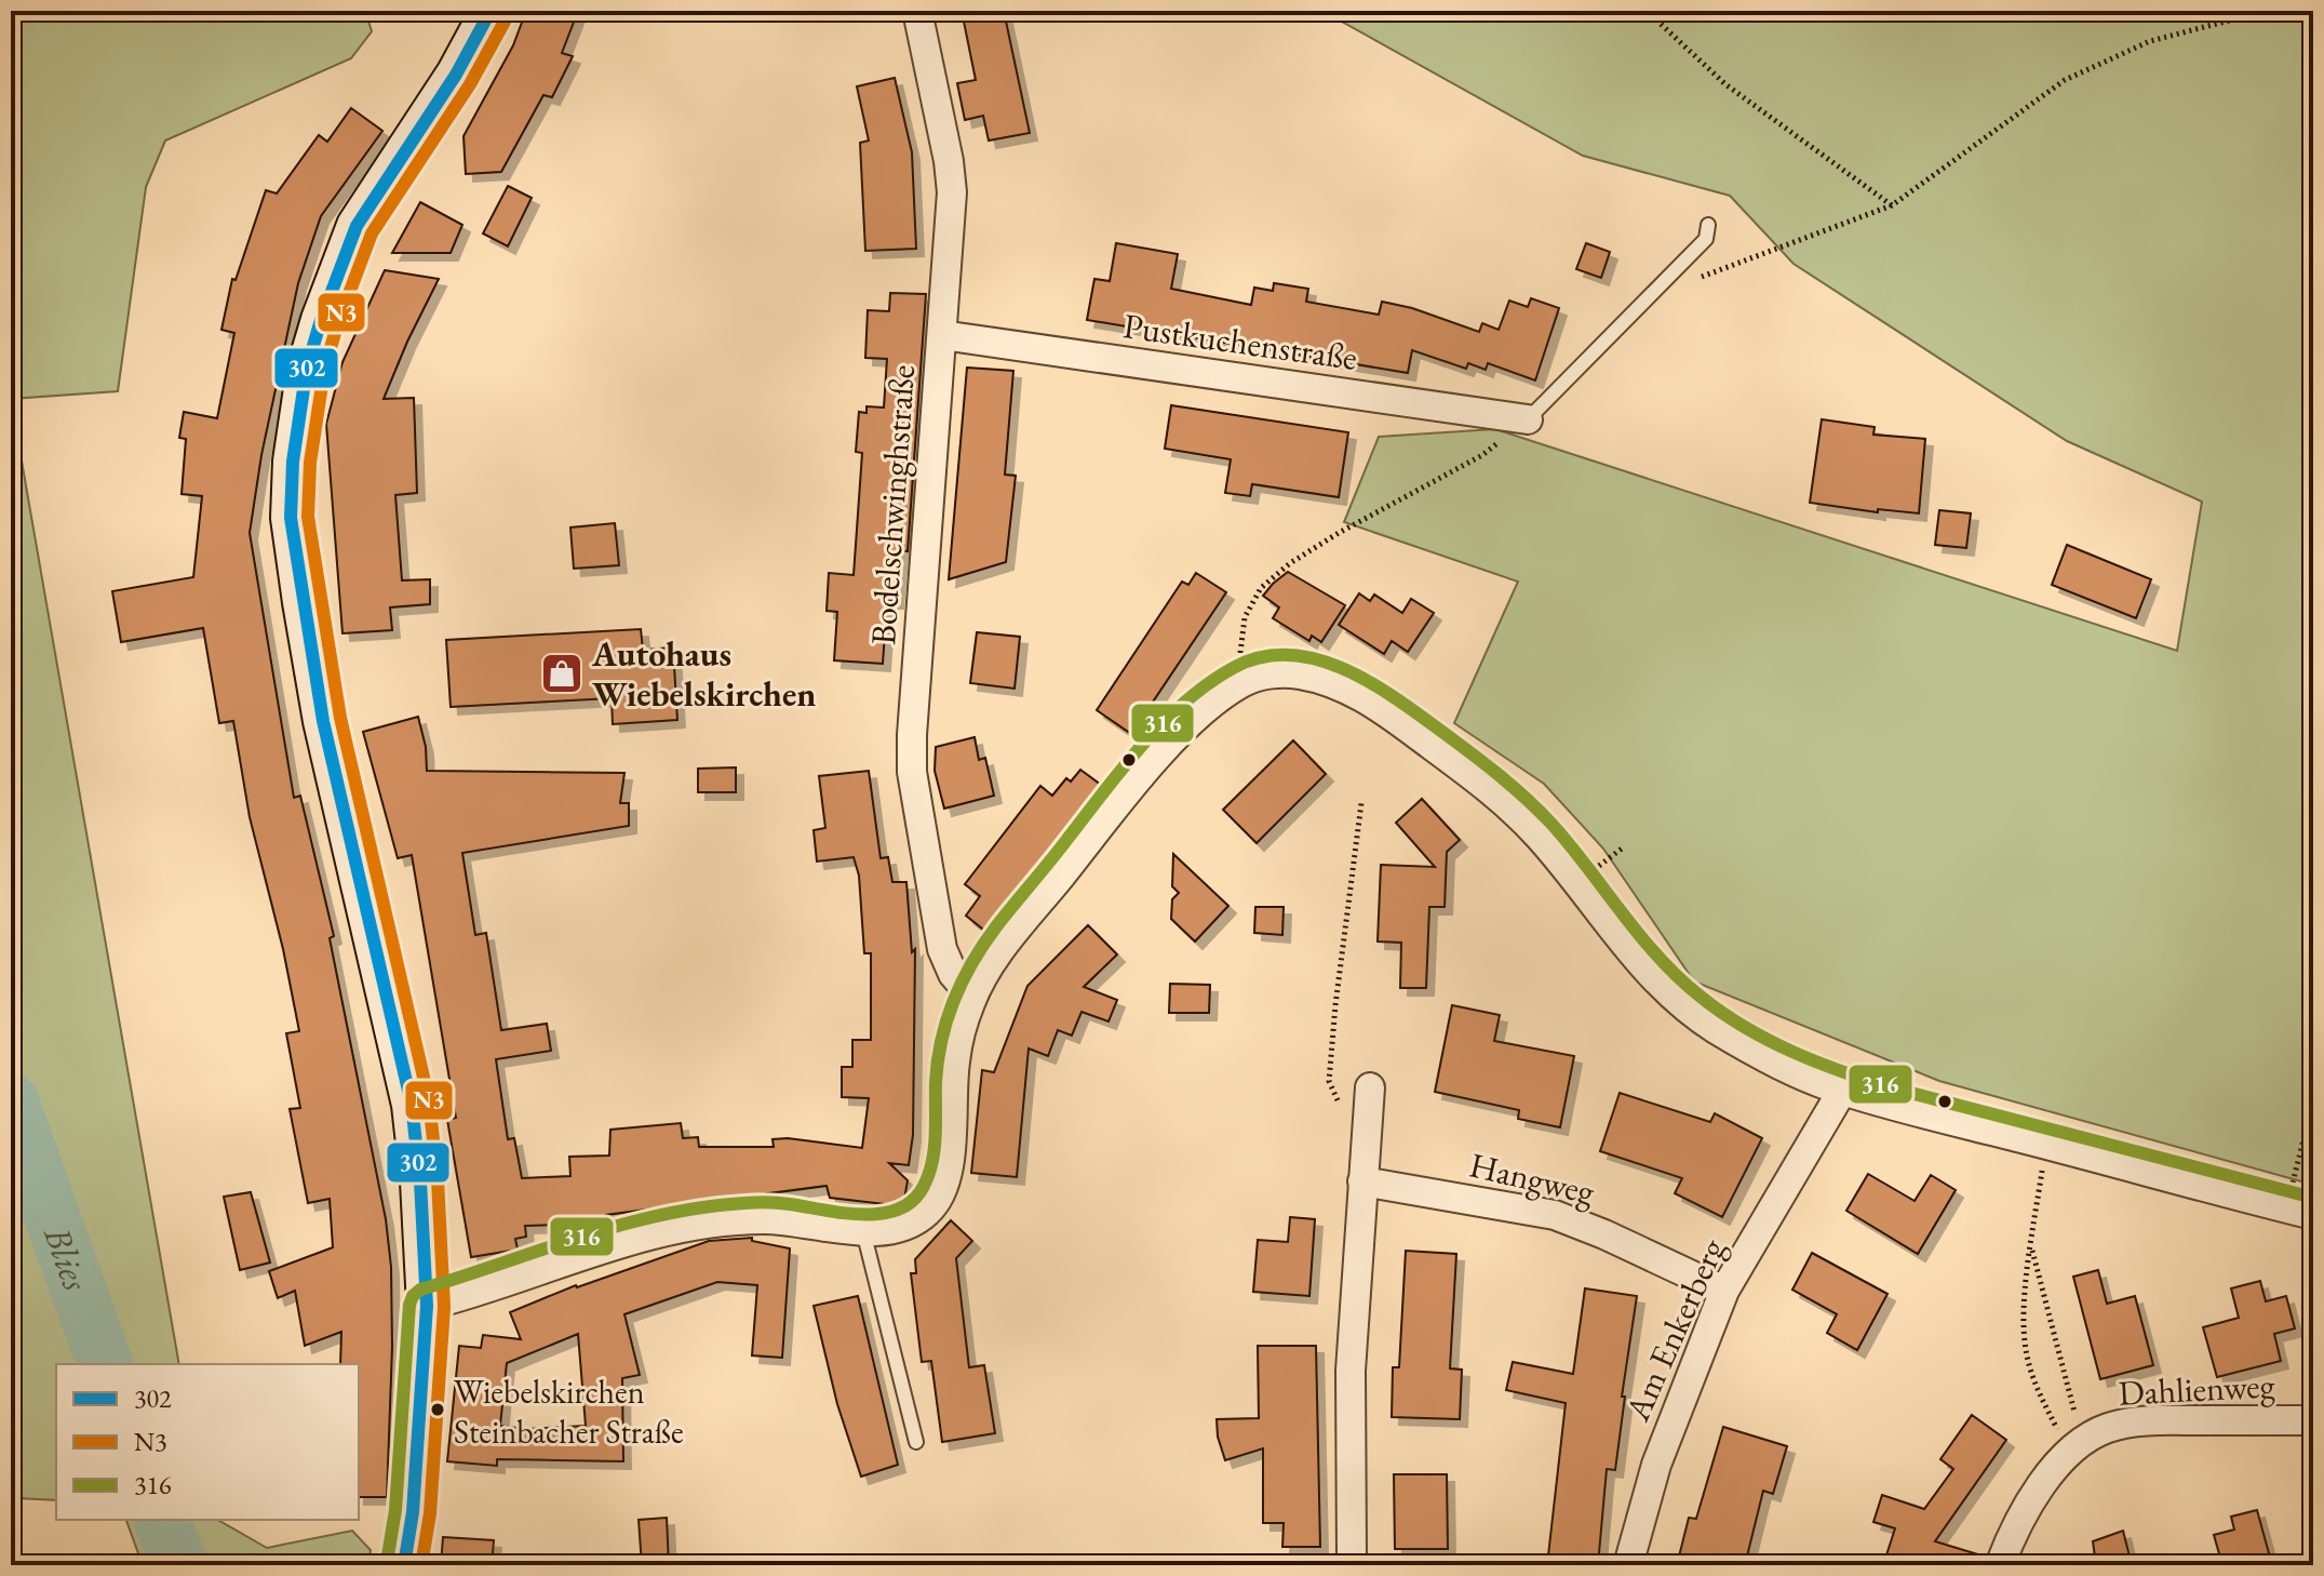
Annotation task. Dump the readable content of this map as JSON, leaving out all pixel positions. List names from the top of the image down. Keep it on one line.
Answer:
{"streets":{"street":["Pustkuchenstraße","Bodelschwinghstraße","Hangweg","Am Enkerberg","Dahlienweg"]},"crossings":[["Pustkuchenstraße","Bodelschwinghstraße"],["Hangweg","Am Enkerberg"]],"water":["Blies"],"places":{"shop":["Autohaus Wiebelskirchen"],"other":["Wiebelskirchen Steinbacher Straße"]},"lines":["transit line 302","transit line N3","transit line 316"],"legend":["302","N3","316"]}
